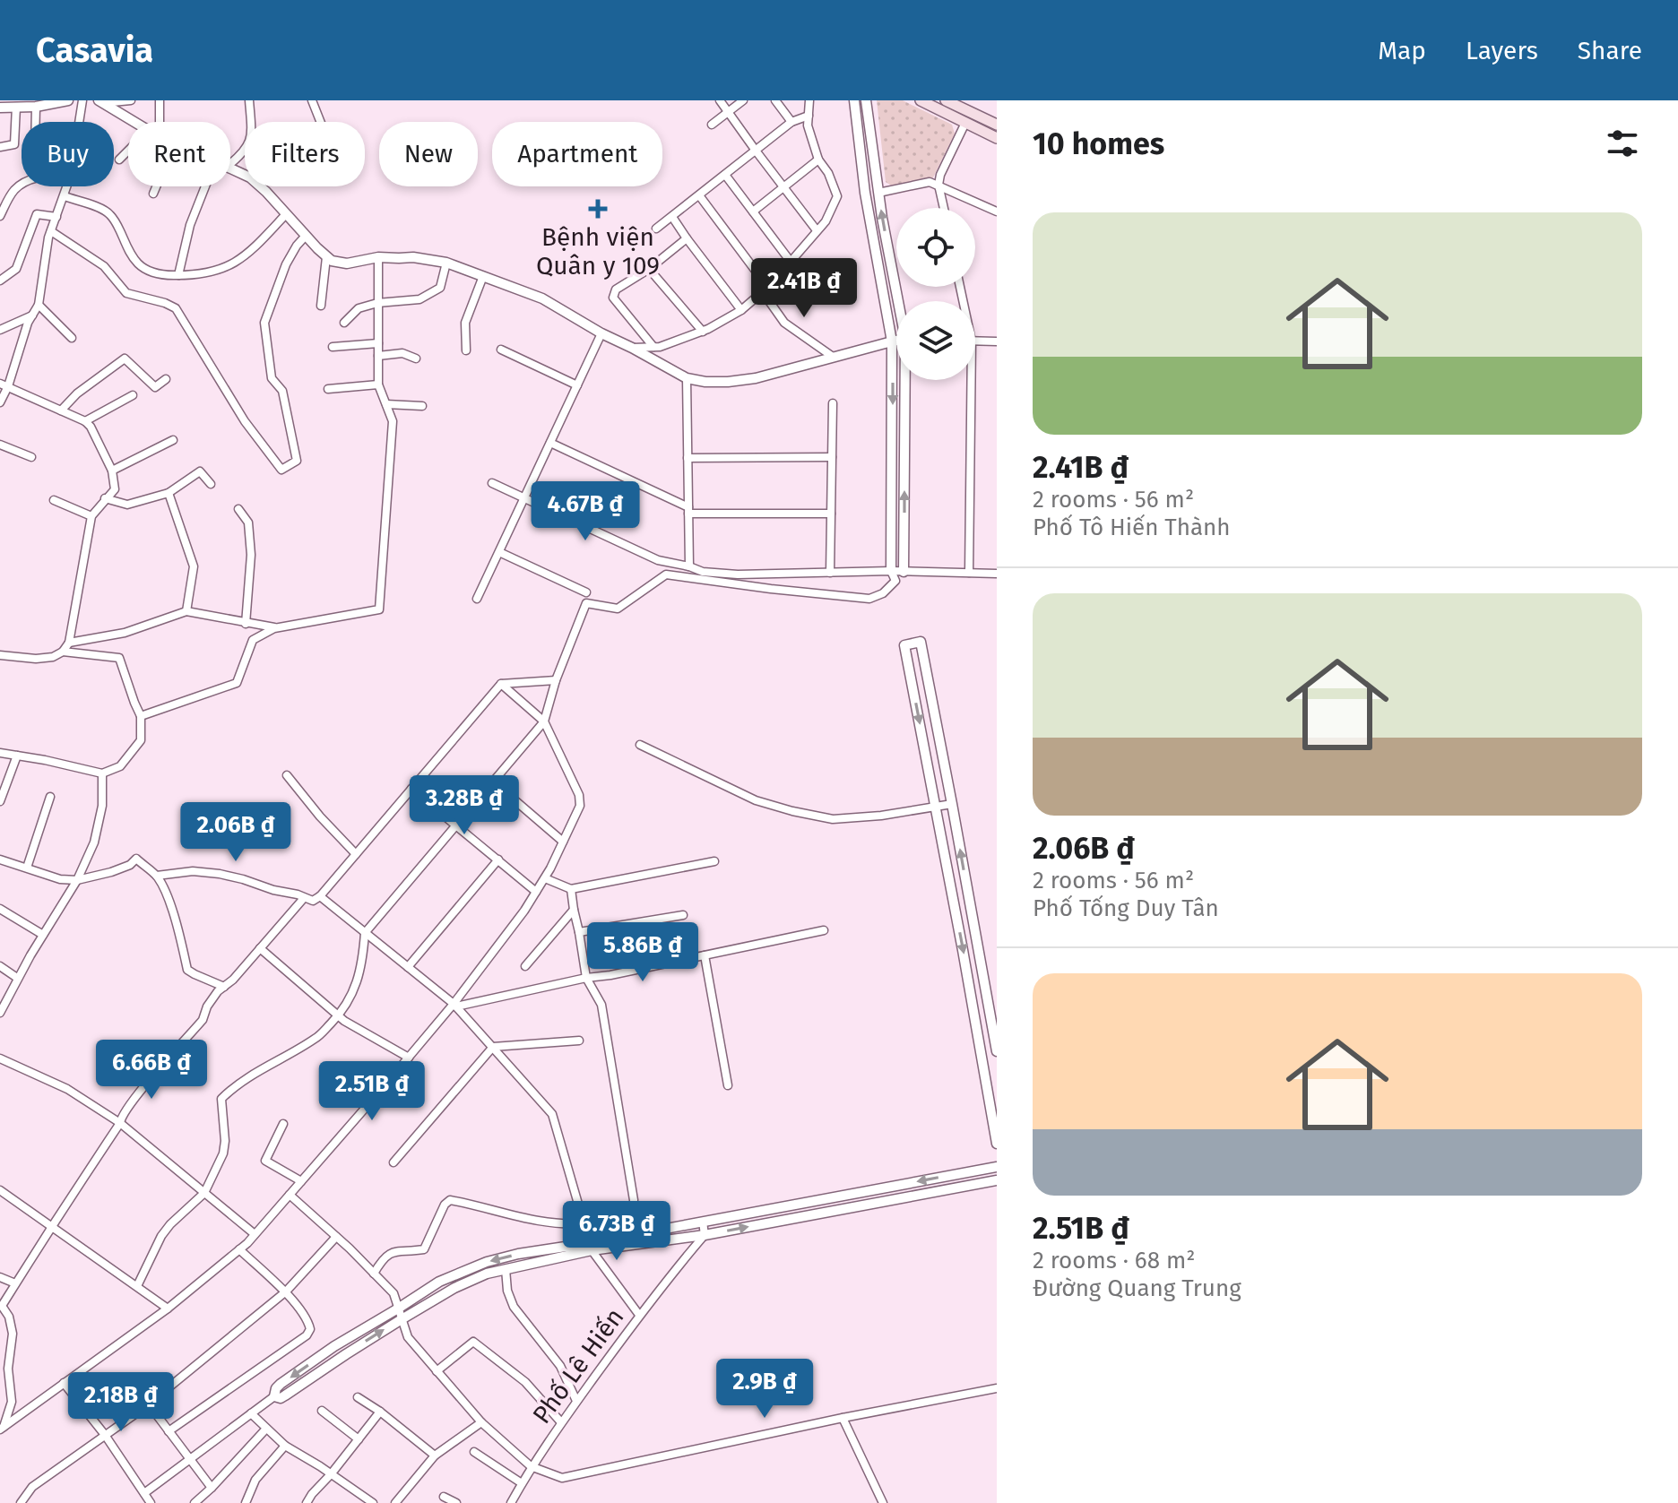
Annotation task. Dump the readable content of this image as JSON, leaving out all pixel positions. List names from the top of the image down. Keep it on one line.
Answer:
{"streets":{"street":["Phố Lê Hiến"]},"places":{"health":["Bệnh viện Quân y 109"]},"page":{"header":"Casavia","nav":["Map","Layers","Share"],"heading":"10 homes","chip":["Buy","Rent","Filters","New","Apartment"],"list":[{"name":"2.41B ₫","note":"2 rooms · 56 m² · Phố Tô Hiến Thành"},{"name":"2.06B ₫","note":"2 rooms · 56 m² · Phố Tống Duy Tân"},{"name":"2.51B ₫","note":"2 rooms · 68 m² · Đường Quang Trung"}],"price":["2.41B ₫","4.67B ₫","3.28B ₫","2.06B ₫","5.86B ₫","6.66B ₫","2.51B ₫","6.73B ₫","2.9B ₫","2.18B ₫"]}}
